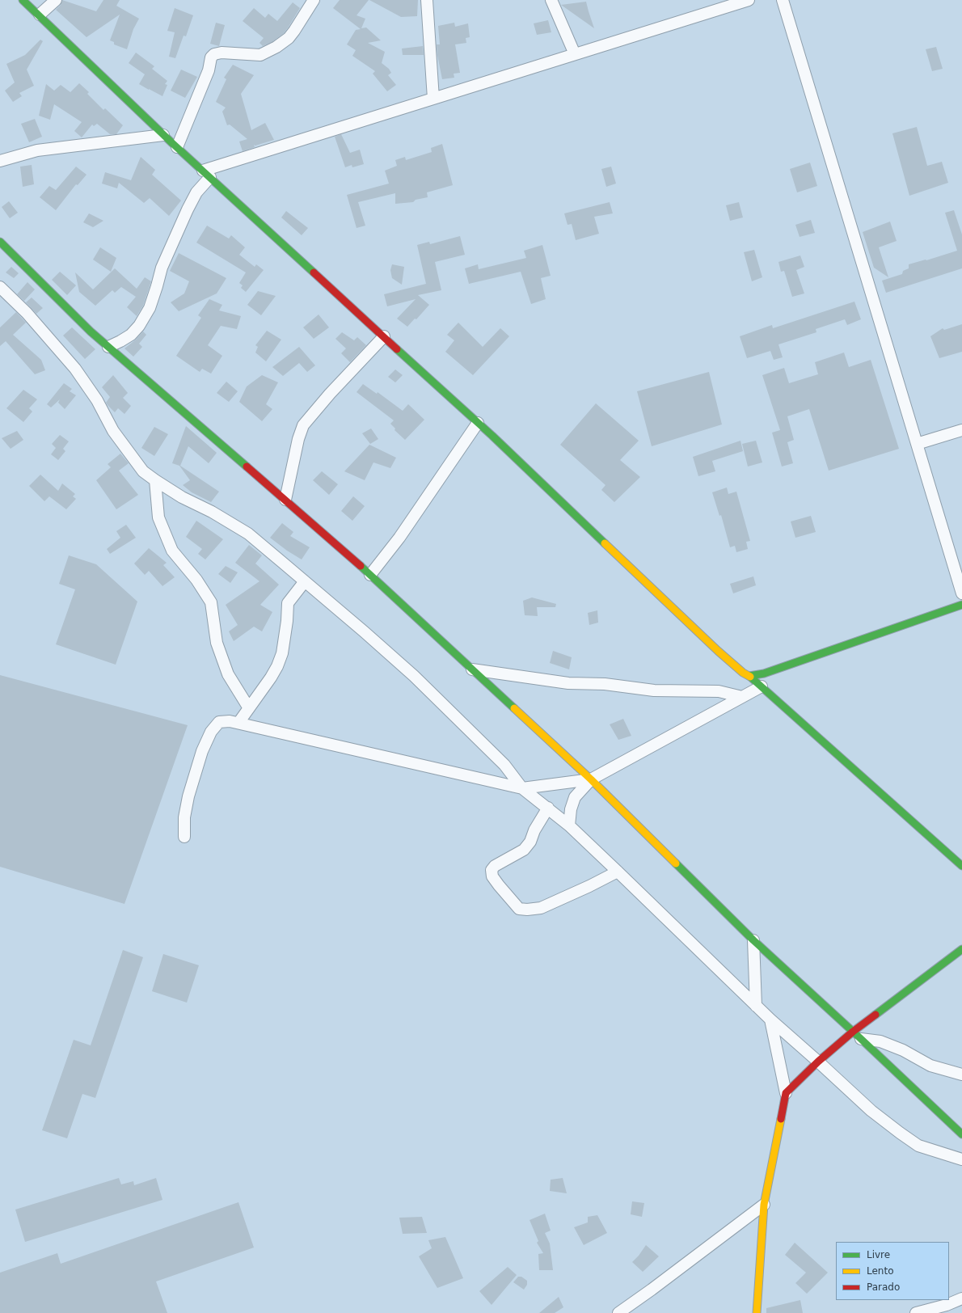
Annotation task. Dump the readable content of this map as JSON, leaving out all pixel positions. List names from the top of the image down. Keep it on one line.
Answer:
{"legend":["Livre","Lento","Parado"]}
